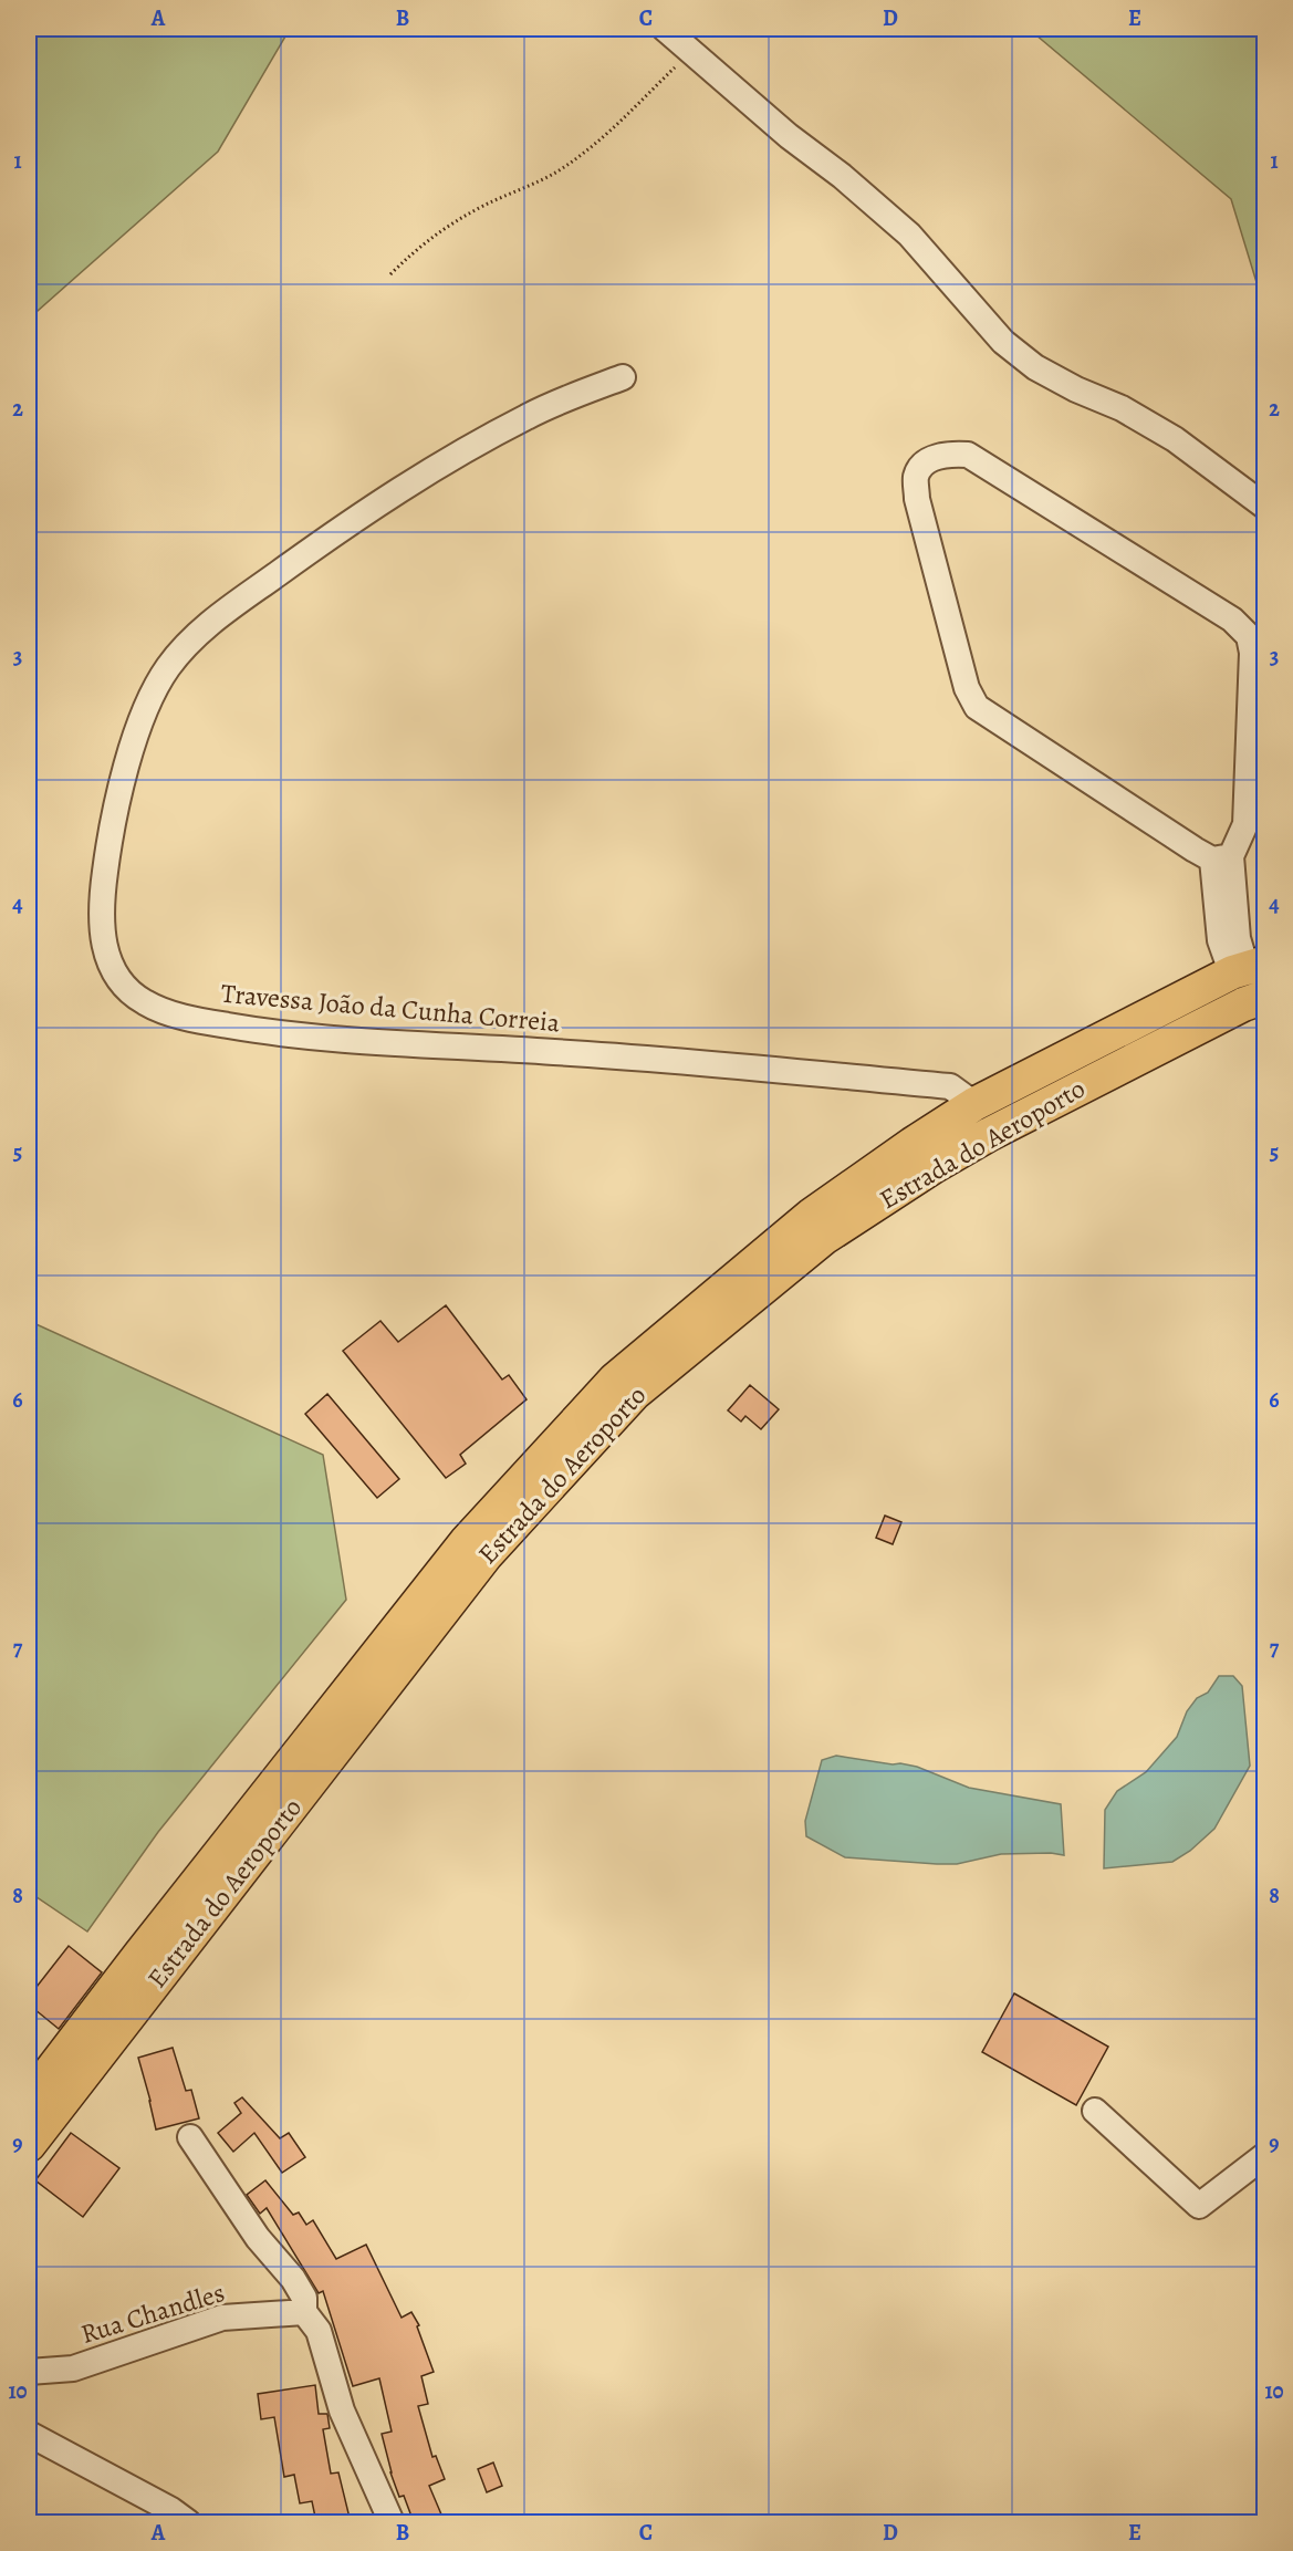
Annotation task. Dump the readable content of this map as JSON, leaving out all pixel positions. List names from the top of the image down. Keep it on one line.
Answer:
{"streets":{"main road":["Estrada do Aeroporto"],"street":["Travessa João da Cunha Correia","Rua Chandles"]},"crossings":[["Travessa João da Cunha Correia","Estrada do Aeroporto"]],"grid":{"columns":["A","B","C","D","E"],"rows":["1","2","3","4","5","6","7","8","9","10"]}}
